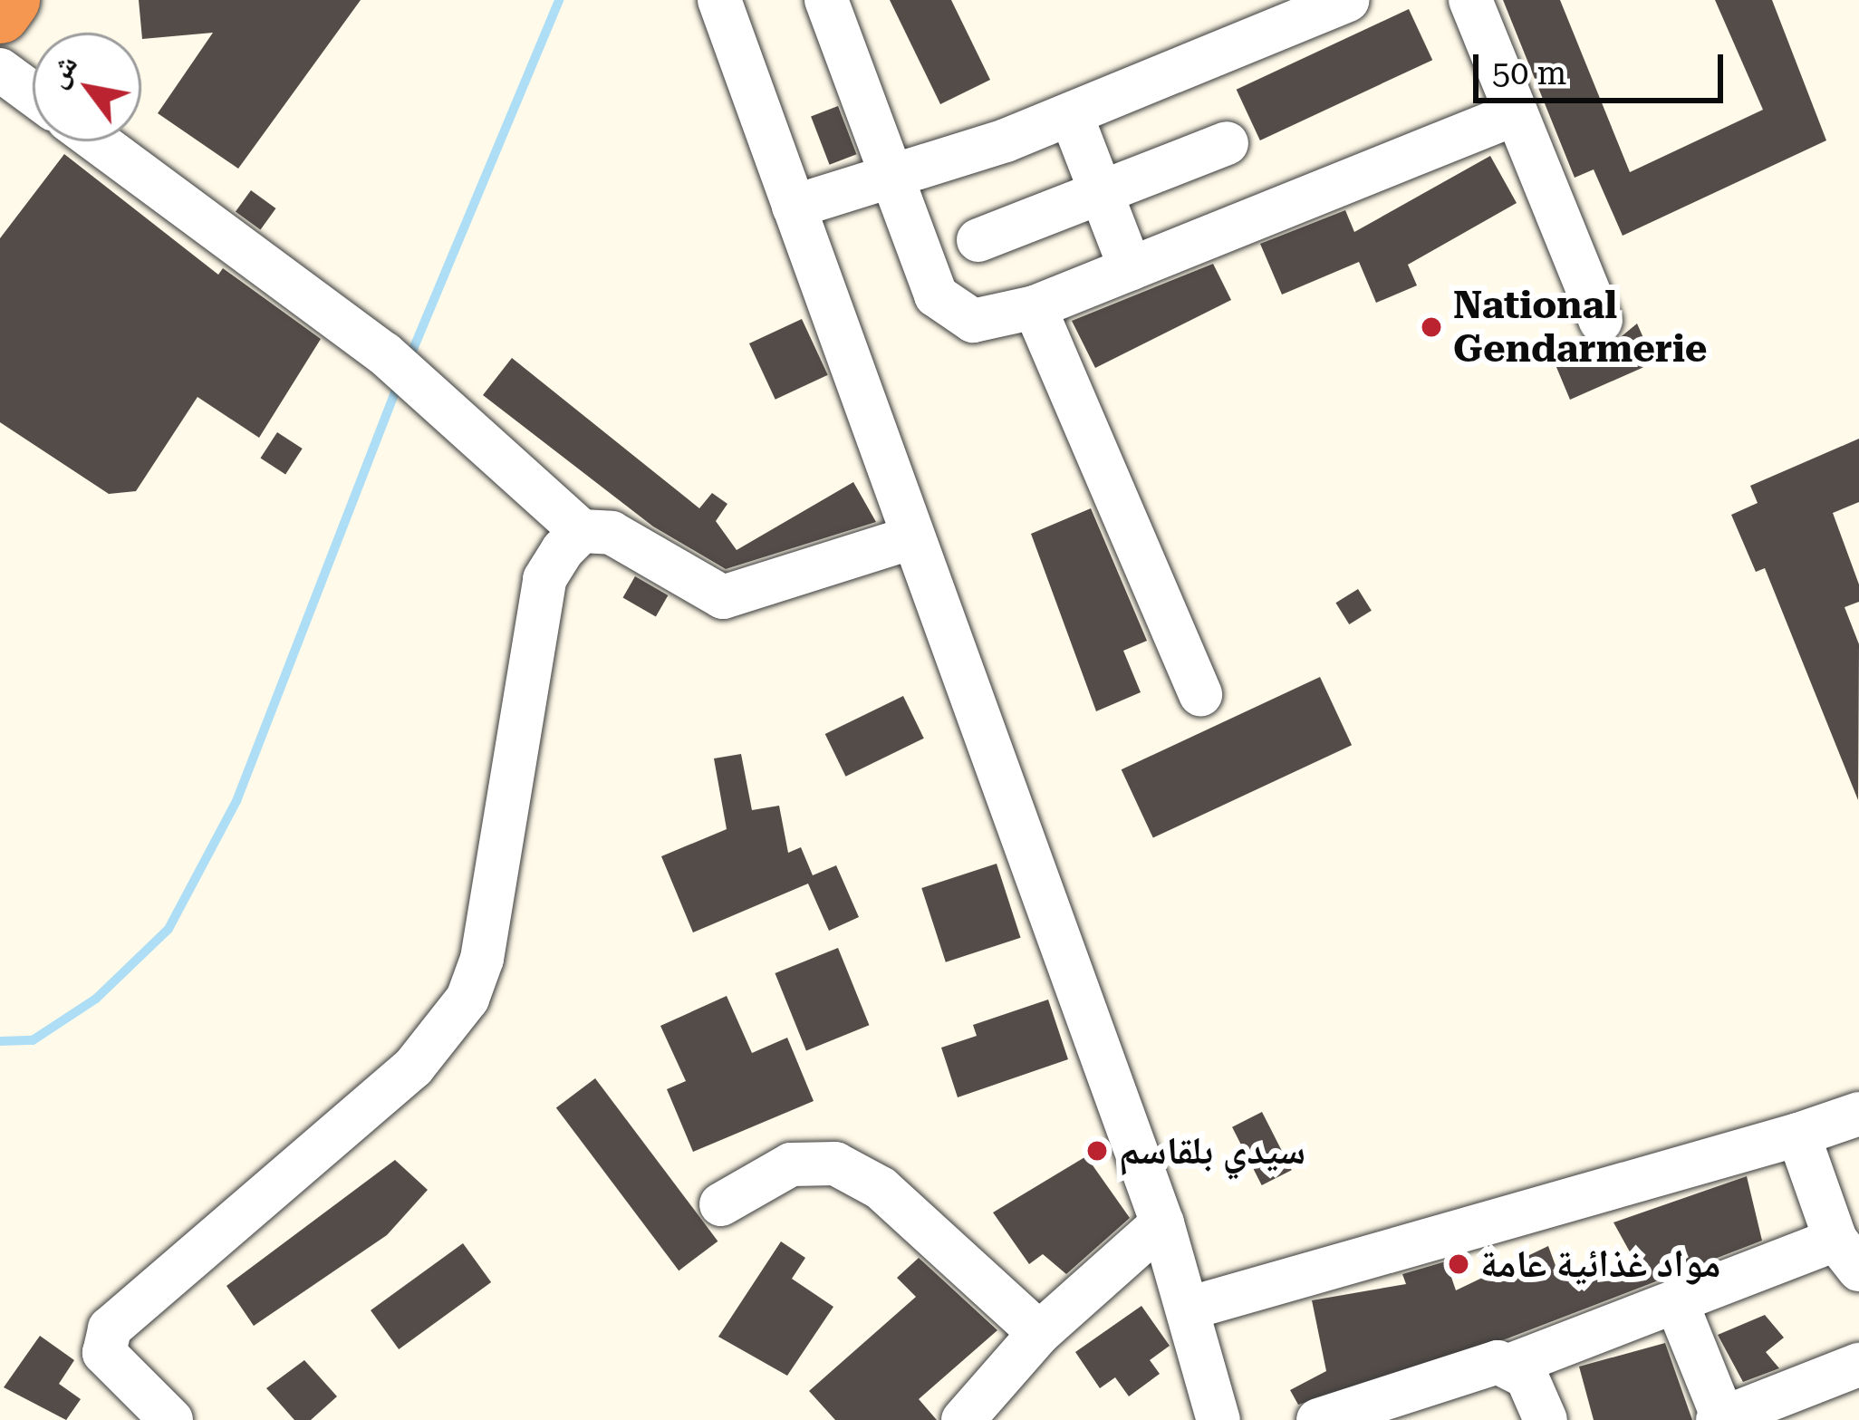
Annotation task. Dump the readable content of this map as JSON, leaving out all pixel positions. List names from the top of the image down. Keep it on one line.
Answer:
{"places":["National Gendarmerie","سيدي بلقاسم","مواد غذائية عامة"],"scale_bar":"50 m","north":"top left"}
